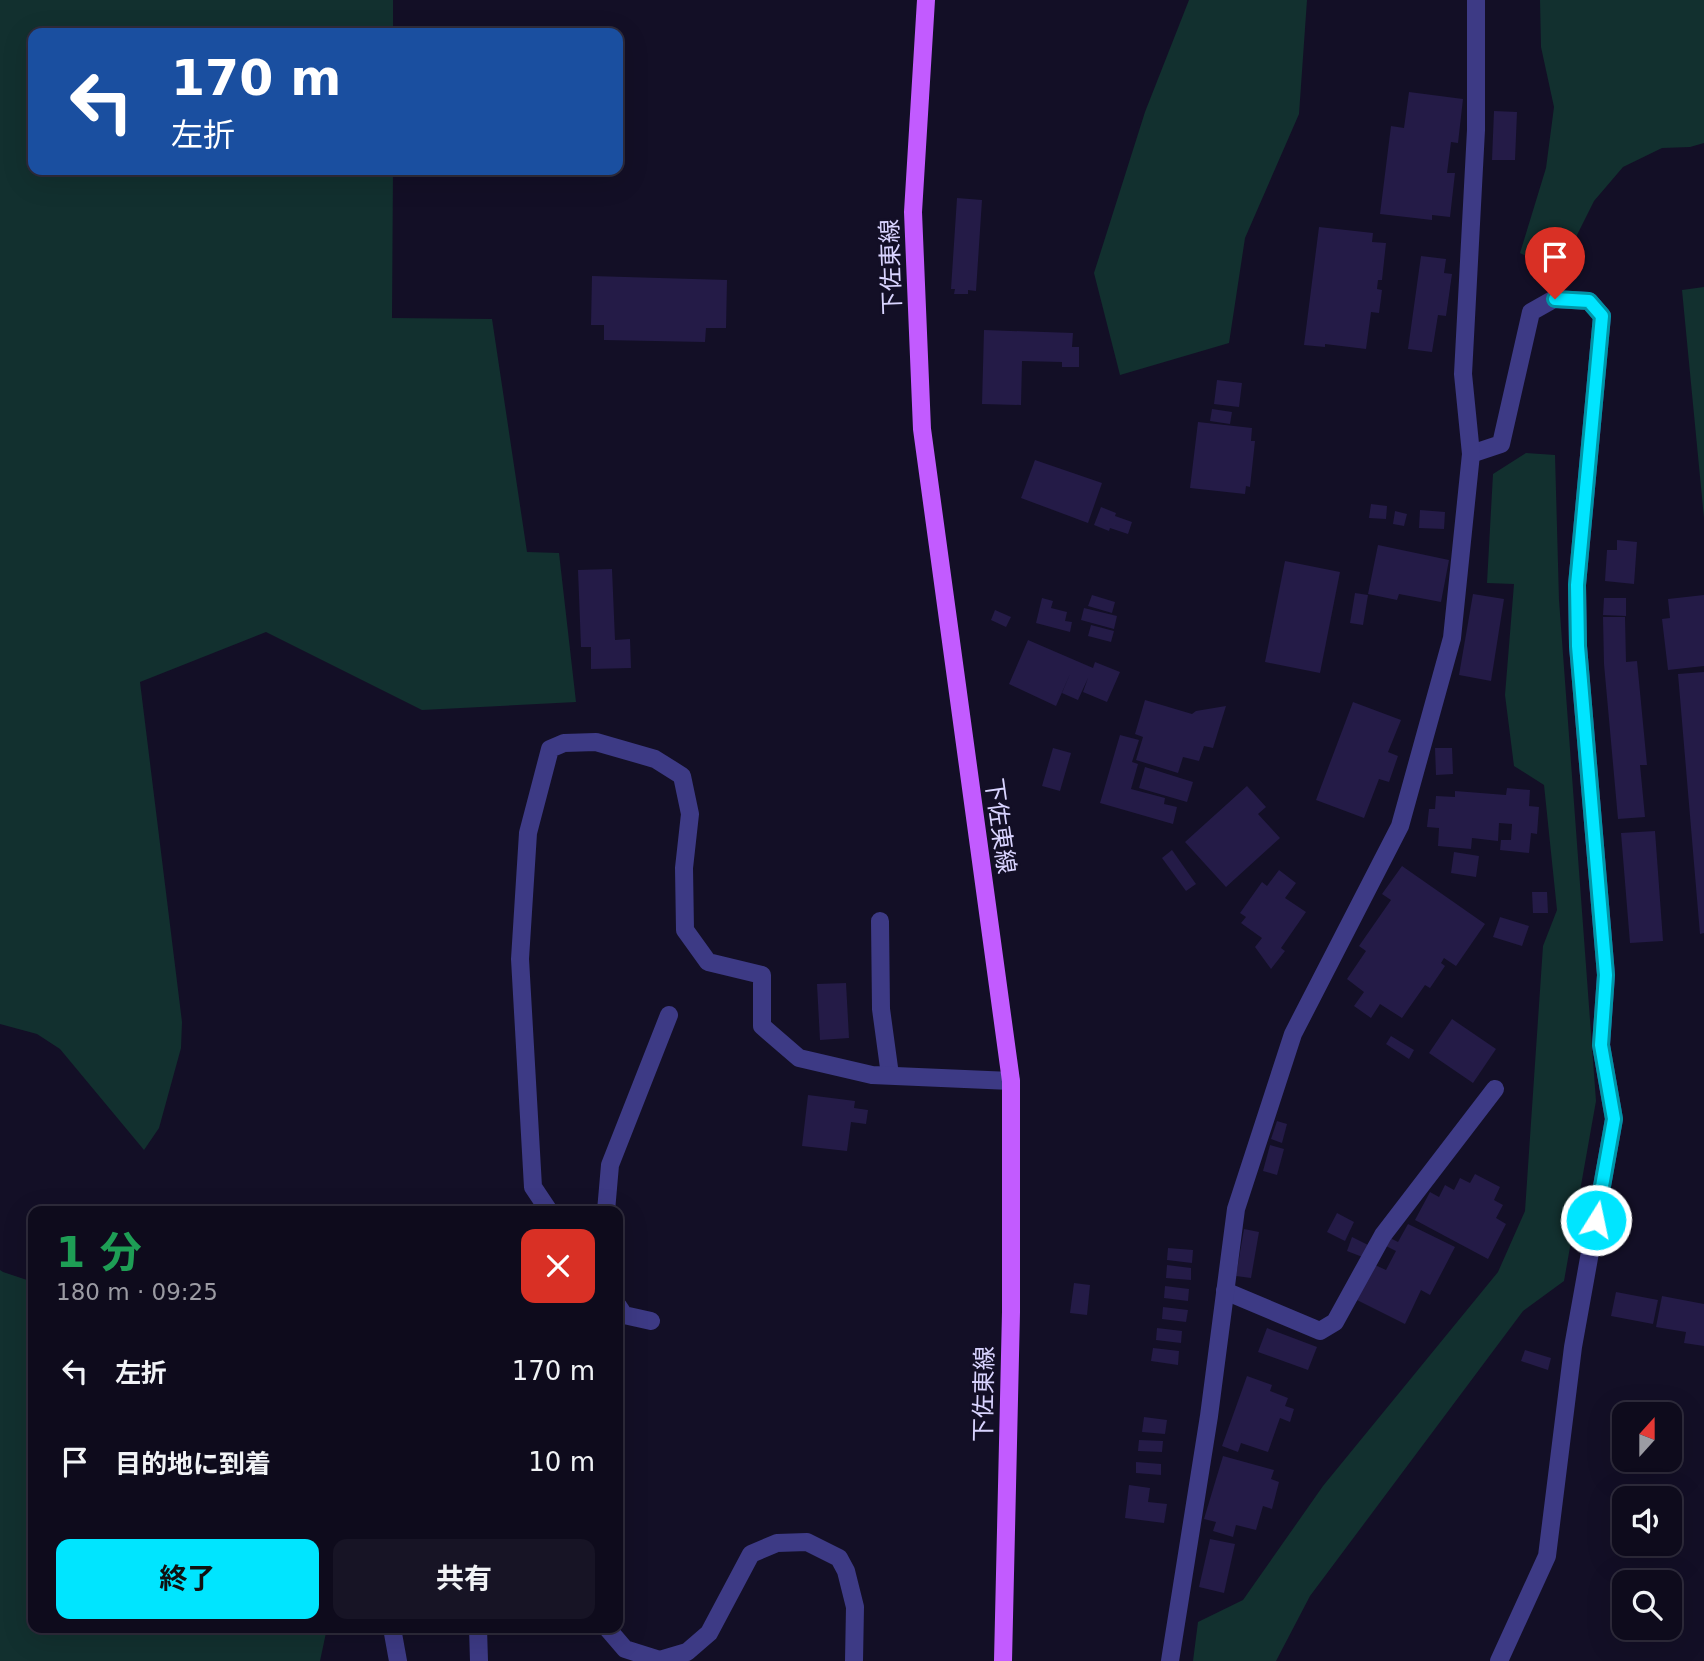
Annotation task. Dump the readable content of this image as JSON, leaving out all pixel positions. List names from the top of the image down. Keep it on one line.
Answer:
{"streets":{"main road":["下佐東線"]},"north":"top","page":{"turn":["170 m","左折"],"heading":["1 分","180 m · 09:25"],"list":[{"name":"左折","value":"170 m"},{"name":"目的地に到着","value":"10 m"}],"buttons":["終了","共有"]}}
